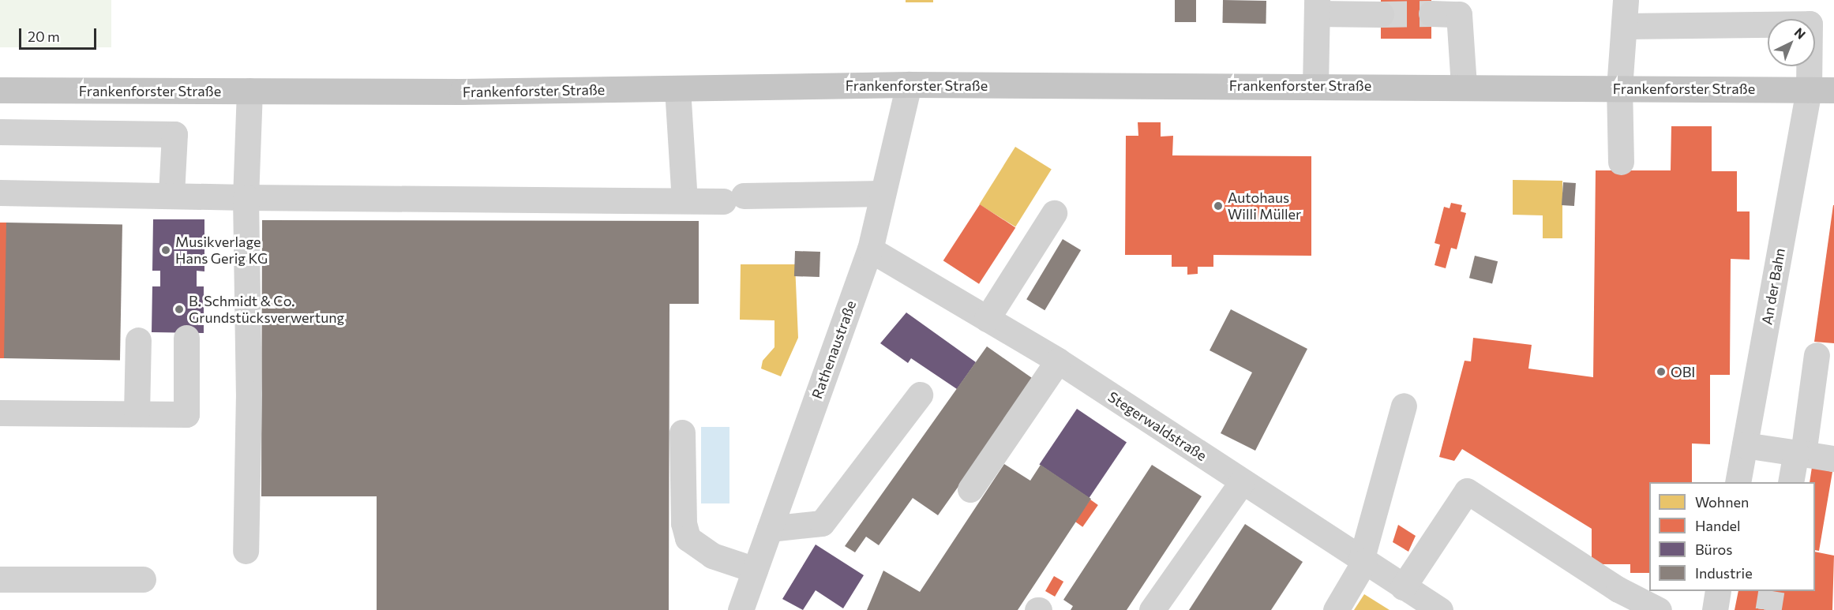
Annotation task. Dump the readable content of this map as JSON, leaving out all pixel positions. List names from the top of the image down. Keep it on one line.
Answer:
{"streets":{"main road":["Frankenforster Straße"],"street":["An der Bahn","Rathenaustraße","Stegerwaldstraße"]},"crossings":[["Frankenforster Straße","An der Bahn"],["Frankenforster Straße","Rathenaustraße"],["Rathenaustraße","Stegerwaldstraße"]],"places":["Autohaus Willi Müller","Musikverlage Hans Gerig KG","B. Schmidt & Co. Grundstücksverwertung","OBI"],"legend":["Wohnen","Handel","Büros","Industrie"],"scale_bar":"20 m","north":"top right"}
